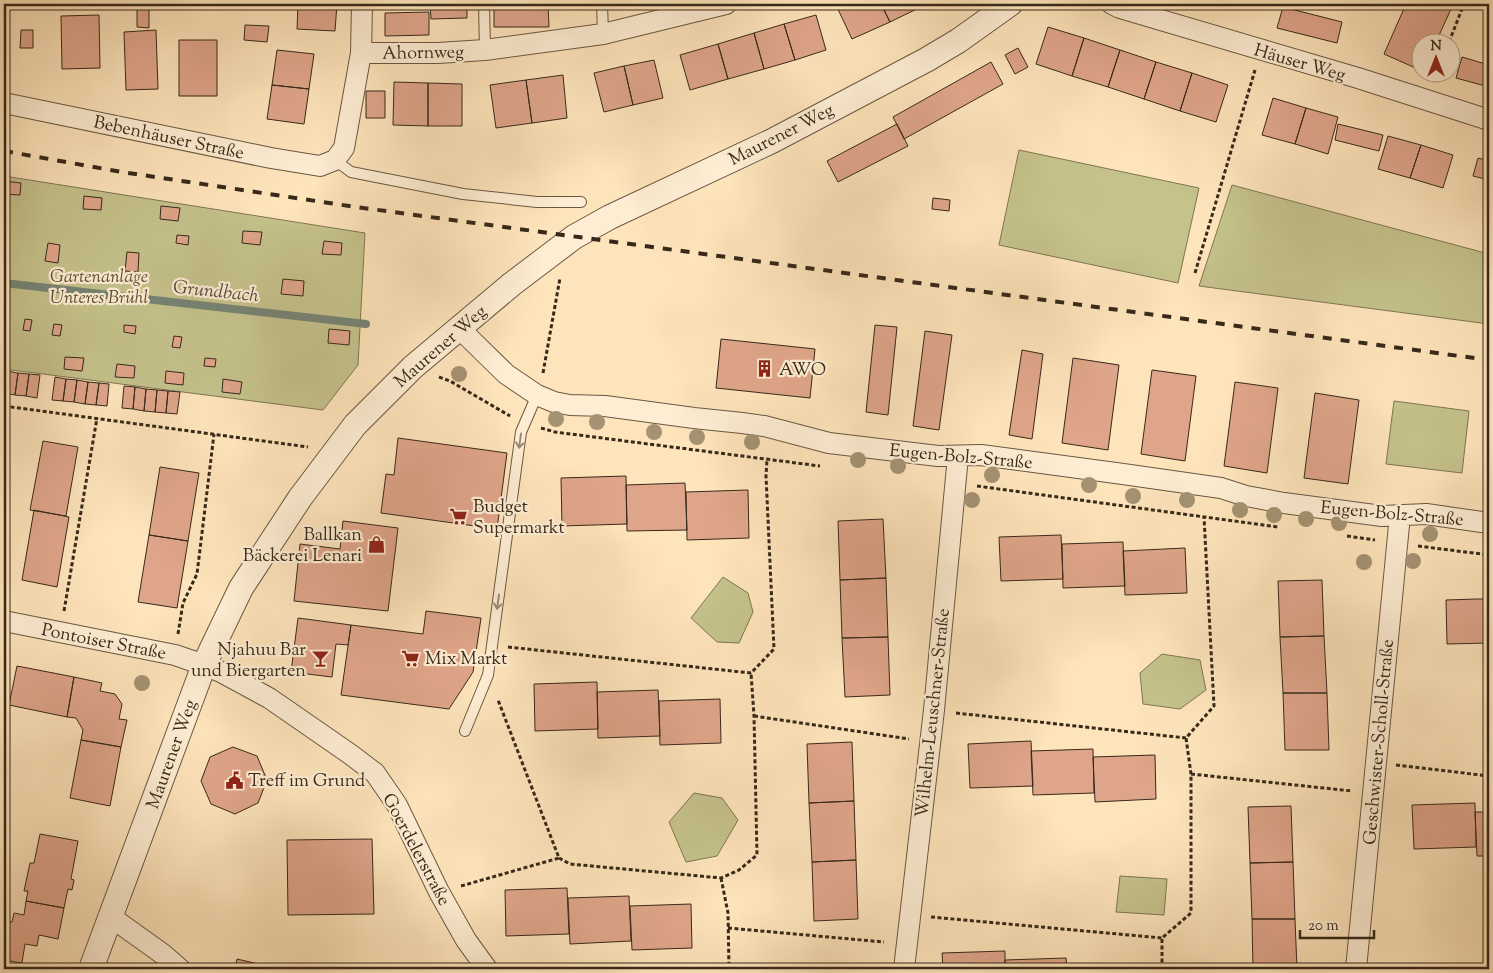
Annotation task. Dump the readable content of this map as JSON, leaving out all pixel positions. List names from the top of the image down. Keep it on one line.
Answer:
{"streets":{"street":["Ahornweg","Häuser Weg","Maurener Weg","Bebenhäuser Straße","Eugen-Bolz-Straße","Pontoiser Straße","Wilhelm-Leuschner-Straße","Geschwister-Scholl-Straße","Goerdelerstraße"]},"crossings":[["Ahornweg","Bebenhäuser Straße"],["Maurener Weg","Eugen-Bolz-Straße"],["Maurener Weg","Pontoiser Straße"],["Maurener Weg","Goerdelerstraße"],["Eugen-Bolz-Straße","Wilhelm-Leuschner-Straße"],["Eugen-Bolz-Straße","Geschwister-Scholl-Straße"],["Pontoiser Straße","Goerdelerstraße"]],"water":["Grundbach"],"parks":["Gartenanlage Unteres Brühl"],"places":{"building":["AWO"],"supermarket":["Budget Supermarkt","Mix Markt"],"shop":["Ballkan Bäckerei Lenari"],"bar":["Njahuu Bar und Biergarten"],"public building":["Treff im Grund"]},"scale_bar":"20 m","north":"top"}
